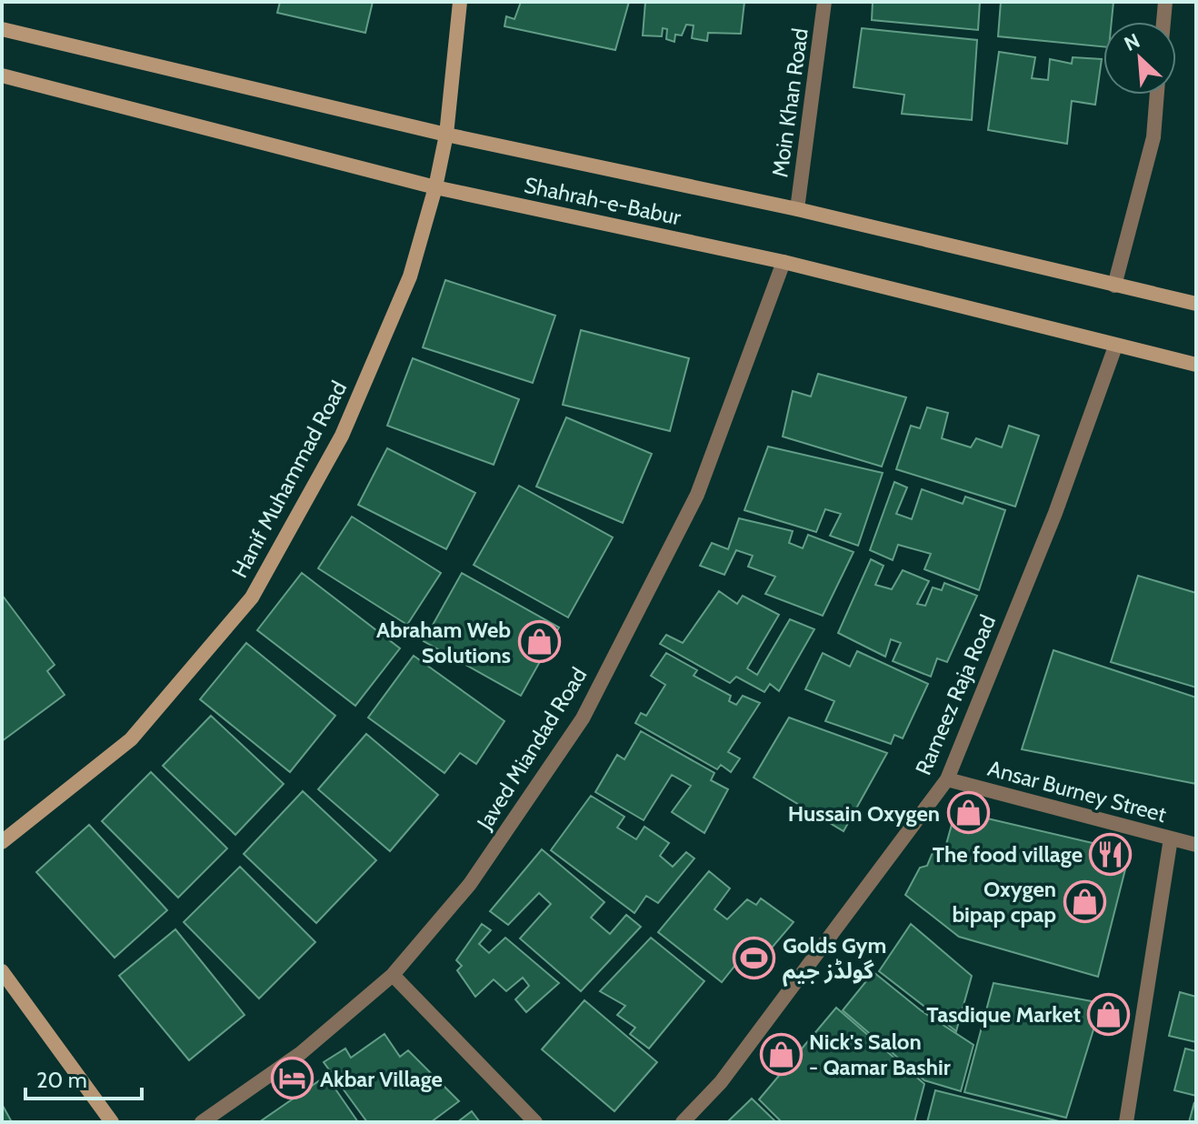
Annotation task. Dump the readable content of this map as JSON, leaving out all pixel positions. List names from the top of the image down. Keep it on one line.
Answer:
{"streets":{"main road":["Shahrah-e-Babur","Hanif Muhammad Road"],"street":["Moin Khan Road","Rameez Raja Road","Javed Miandad Road","Ansar Burney Street"]},"crossings":[["Moin Khan Road","Shahrah-e-Babur"],["Shahrah-e-Babur","Hanif Muhammad Road"],["Shahrah-e-Babur","Rameez Raja Road"],["Shahrah-e-Babur","Javed Miandad Road"],["Rameez Raja Road","Ansar Burney Street"]],"places":{"shop":["Abraham Web Solutions","Hussain Oxygen","Oxygen bipap cpap","Tasdique Market","Nick's Salon - Qamar Bashir"],"restaurant":["The food village"],"sports":["Golds Gym گولڈز جیم"],"hotel":["Akbar Village"]},"scale_bar":"20 m","north":"top left"}
